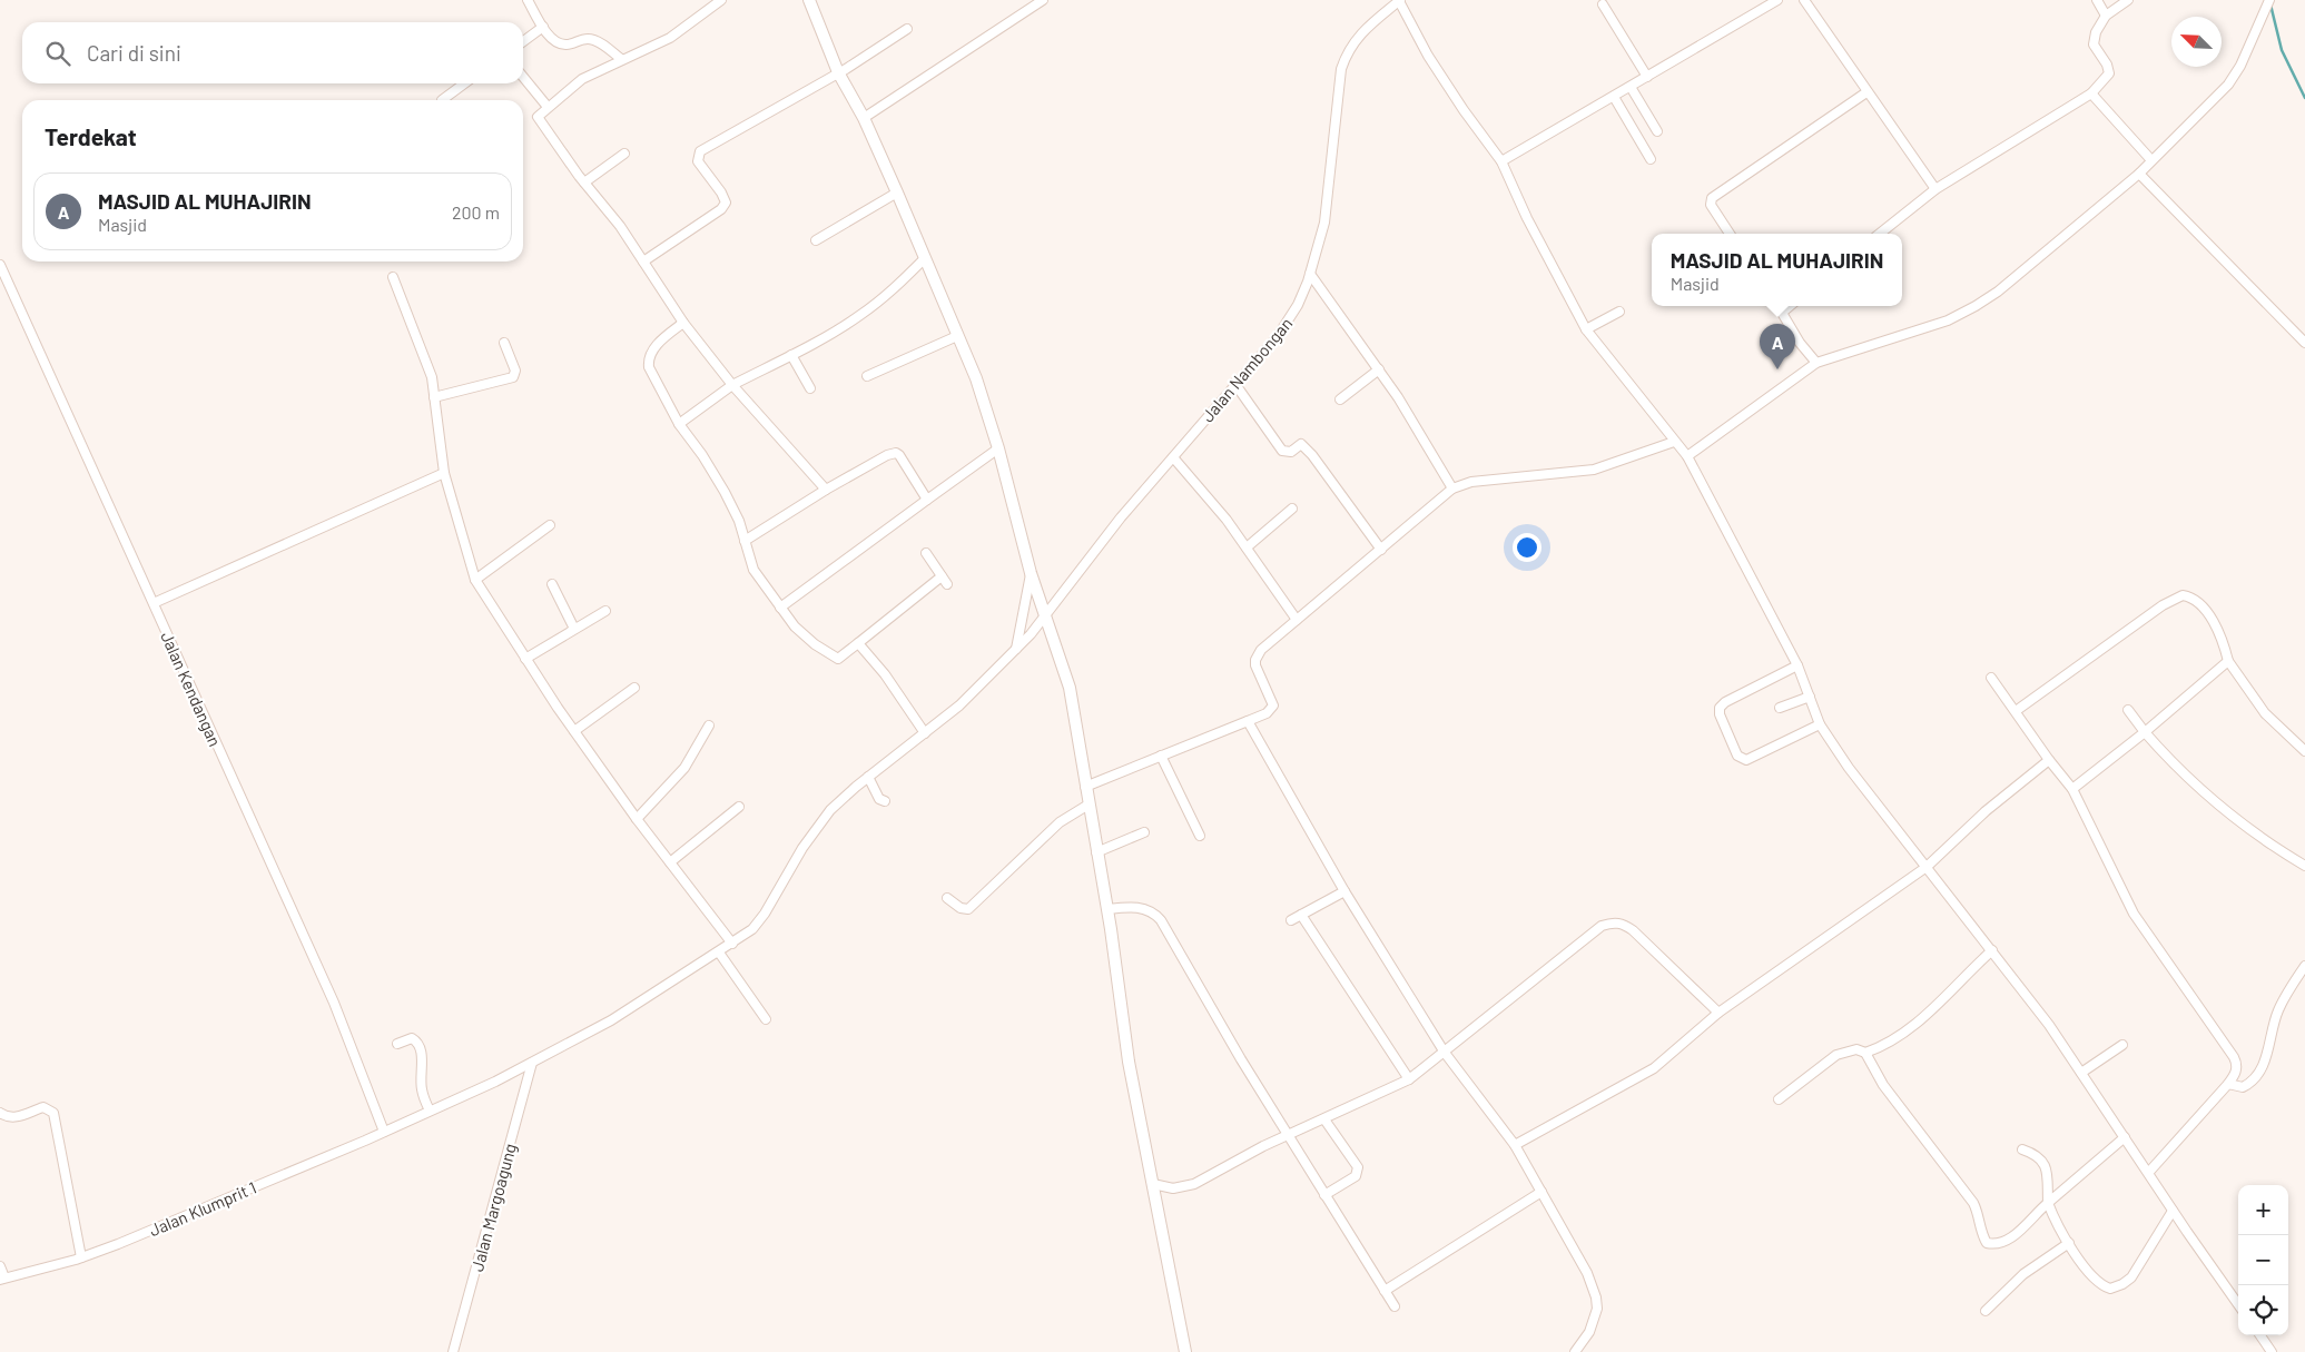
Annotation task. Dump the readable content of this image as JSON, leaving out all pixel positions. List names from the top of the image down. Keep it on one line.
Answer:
{"streets":{"street":["Jalan Nambongan","Jalan Kendangan","Jalan Margoagung","Jalan Klumprit 1"]},"crossings":[["Jalan Nambongan","Jalan Klumprit 1"],["Jalan Kendangan","Jalan Klumprit 1"],["Jalan Margoagung","Jalan Klumprit 1"]],"north":"top left","page":{"search":"Cari di sini","heading":"Terdekat","list":[{"mark":"A","name":"MASJID AL MUHAJIRIN","note":"Masjid","value":"200 m"}],"popup":["MASJID AL MUHAJIRIN","Masjid"],"pins":"A","map_buttons":["+","−"]}}
